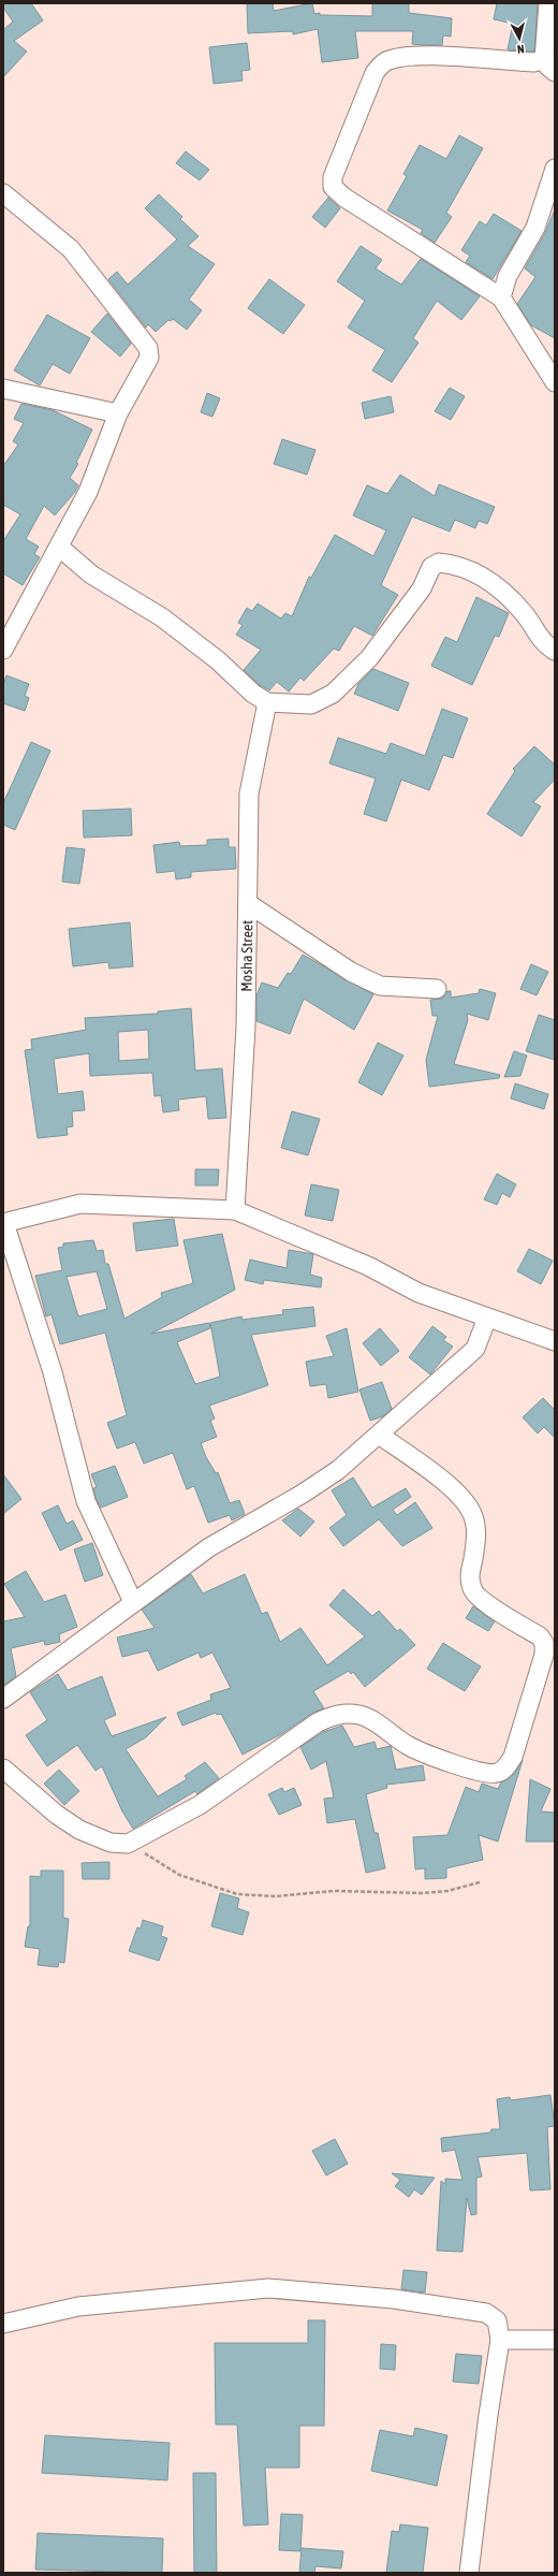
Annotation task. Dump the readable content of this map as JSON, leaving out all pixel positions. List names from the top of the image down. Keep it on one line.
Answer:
{"streets":{"street":["Mosha Street"]},"north":"bottom"}
